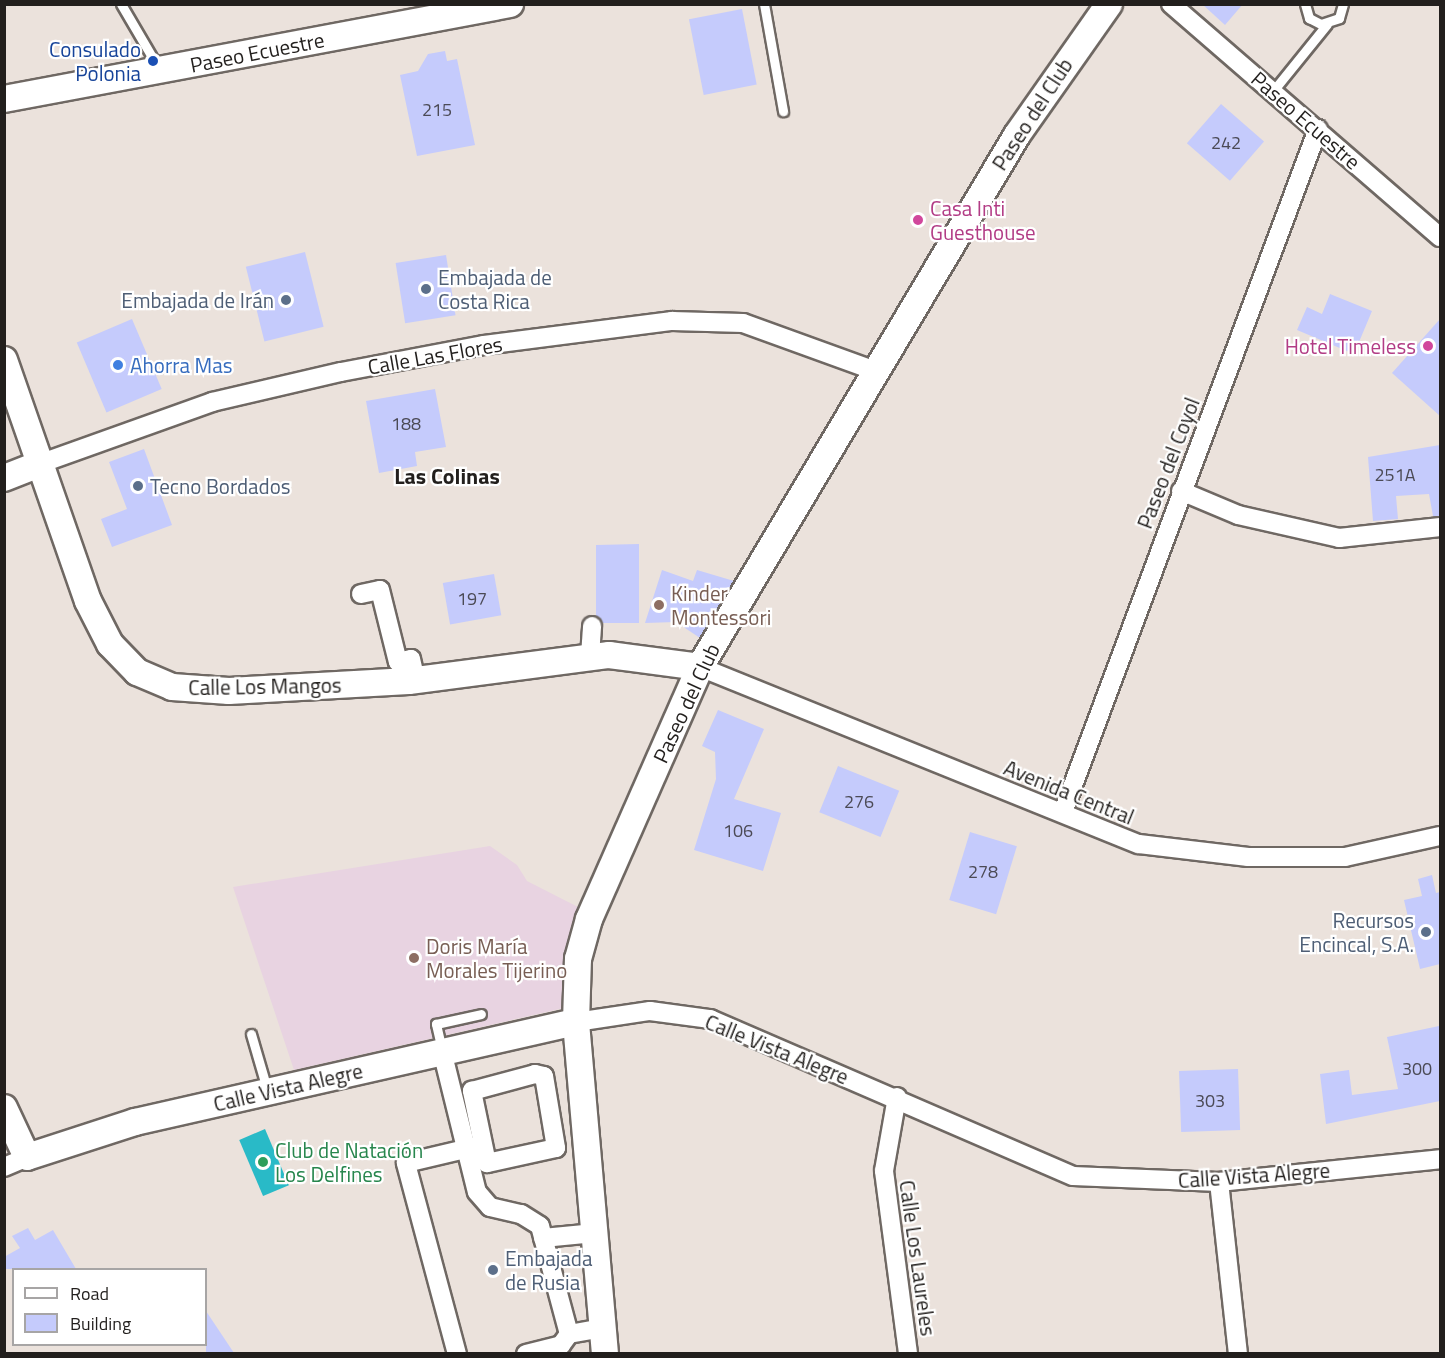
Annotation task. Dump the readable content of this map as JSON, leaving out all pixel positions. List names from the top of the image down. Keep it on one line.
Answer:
{"streets":{"street":["Paseo Ecuestre","Paseo del Club","Calle Las Flores","Paseo del Coyol","Calle Los Mangos","Avenida Central","Calle Vista Alegre","Calle Los Laureles"]},"crossings":[["Paseo Ecuestre","Paseo del Coyol"],["Paseo del Club","Calle Las Flores"],["Paseo del Club","Calle Los Mangos"],["Paseo del Club","Avenida Central"],["Paseo del Club","Calle Vista Alegre"],["Calle Las Flores","Calle Los Mangos"],["Paseo del Coyol","Avenida Central"],["Calle Los Mangos","Avenida Central"],["Calle Vista Alegre","Calle Los Laureles"]],"districts":["Las Colinas"],"places":["Consulado Polonia","Casa Inti Guesthouse","Embajada de Costa Rica","Embajada de Irán","Hotel Timeless","Ahorra Mas","Tecno Bordados","Kinder Montessori","Recursos Encincal, S.A.","Doris María Morales Tijerino","Club de Natación Los Delfines","Embajada de Rusia"],"house_numbers":["215","242","188","251A","197","276","106","278","300","303"],"legend":["Road","Building"]}
